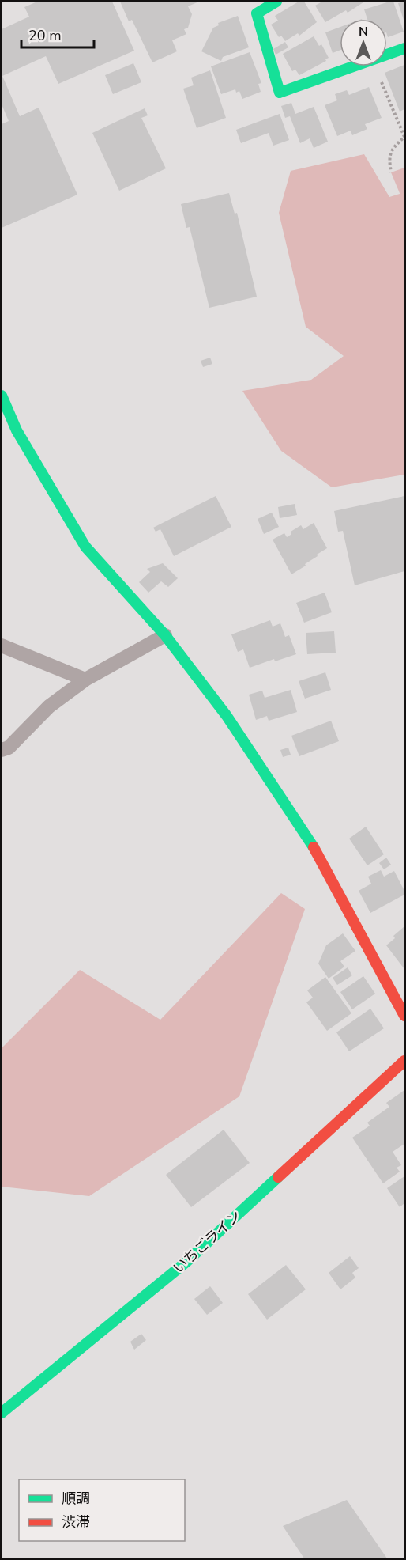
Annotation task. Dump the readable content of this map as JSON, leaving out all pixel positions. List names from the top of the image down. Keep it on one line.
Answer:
{"streets":{"main road":["いちごライン"]},"legend":["順調","渋滞"],"scale_bar":"20 m","north":"top"}
